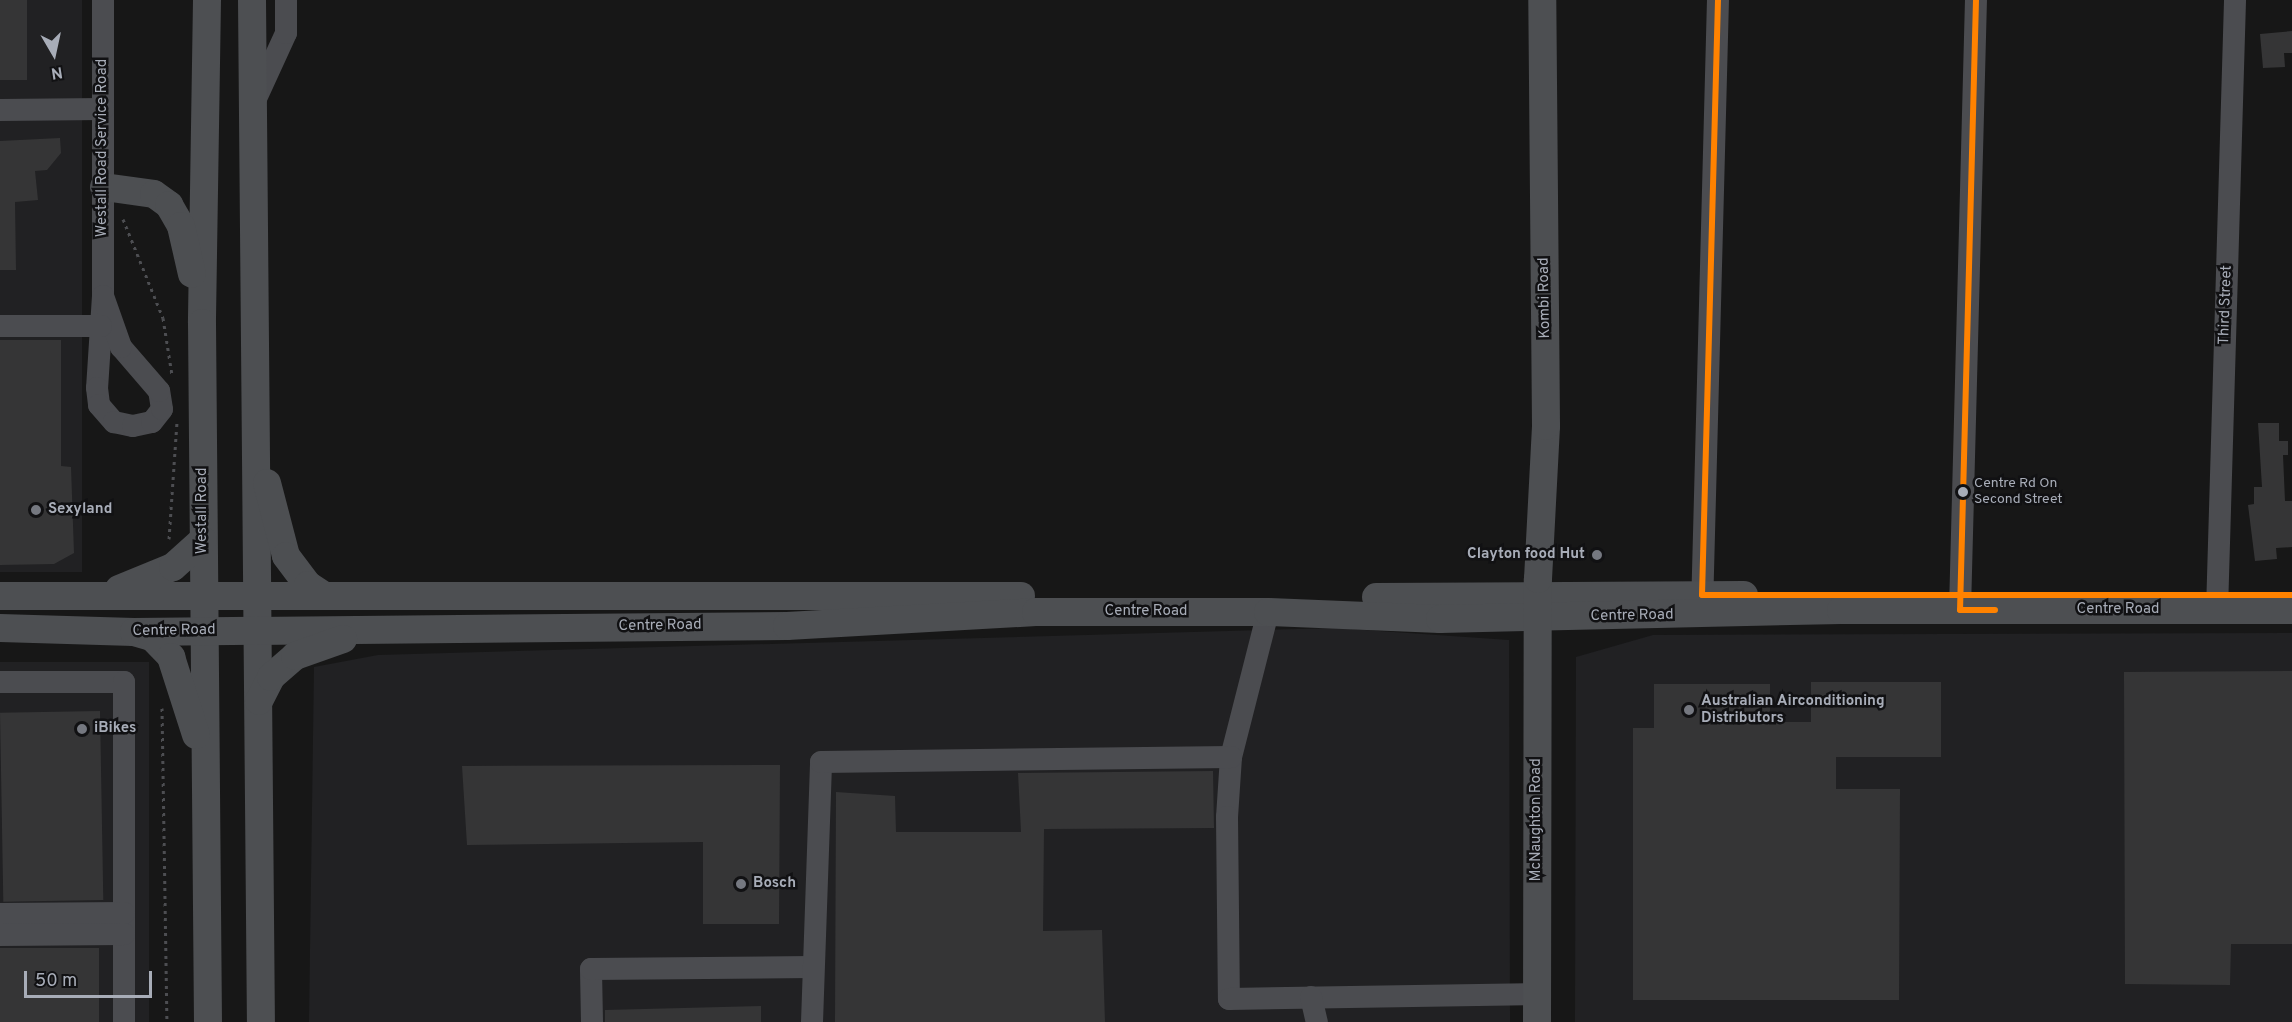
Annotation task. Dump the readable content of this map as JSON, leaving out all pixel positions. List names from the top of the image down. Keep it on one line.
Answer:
{"streets":{"main road":["Kombi Road","Westall Road","Centre Road","McNaughton Road"],"street":["Westall Road Service Road","Third Street"]},"crossings":[["Kombi Road","Centre Road"],["Kombi Road","McNaughton Road"],["Third Street","Centre Road"],["Westall Road","Centre Road"],["Centre Road","McNaughton Road"]],"places":["Centre Rd On Second Street","Sexyland","Clayton food Hut","Australian Airconditioning Distributors","iBikes","Bosch"],"scale_bar":"50 m","north":"bottom"}
